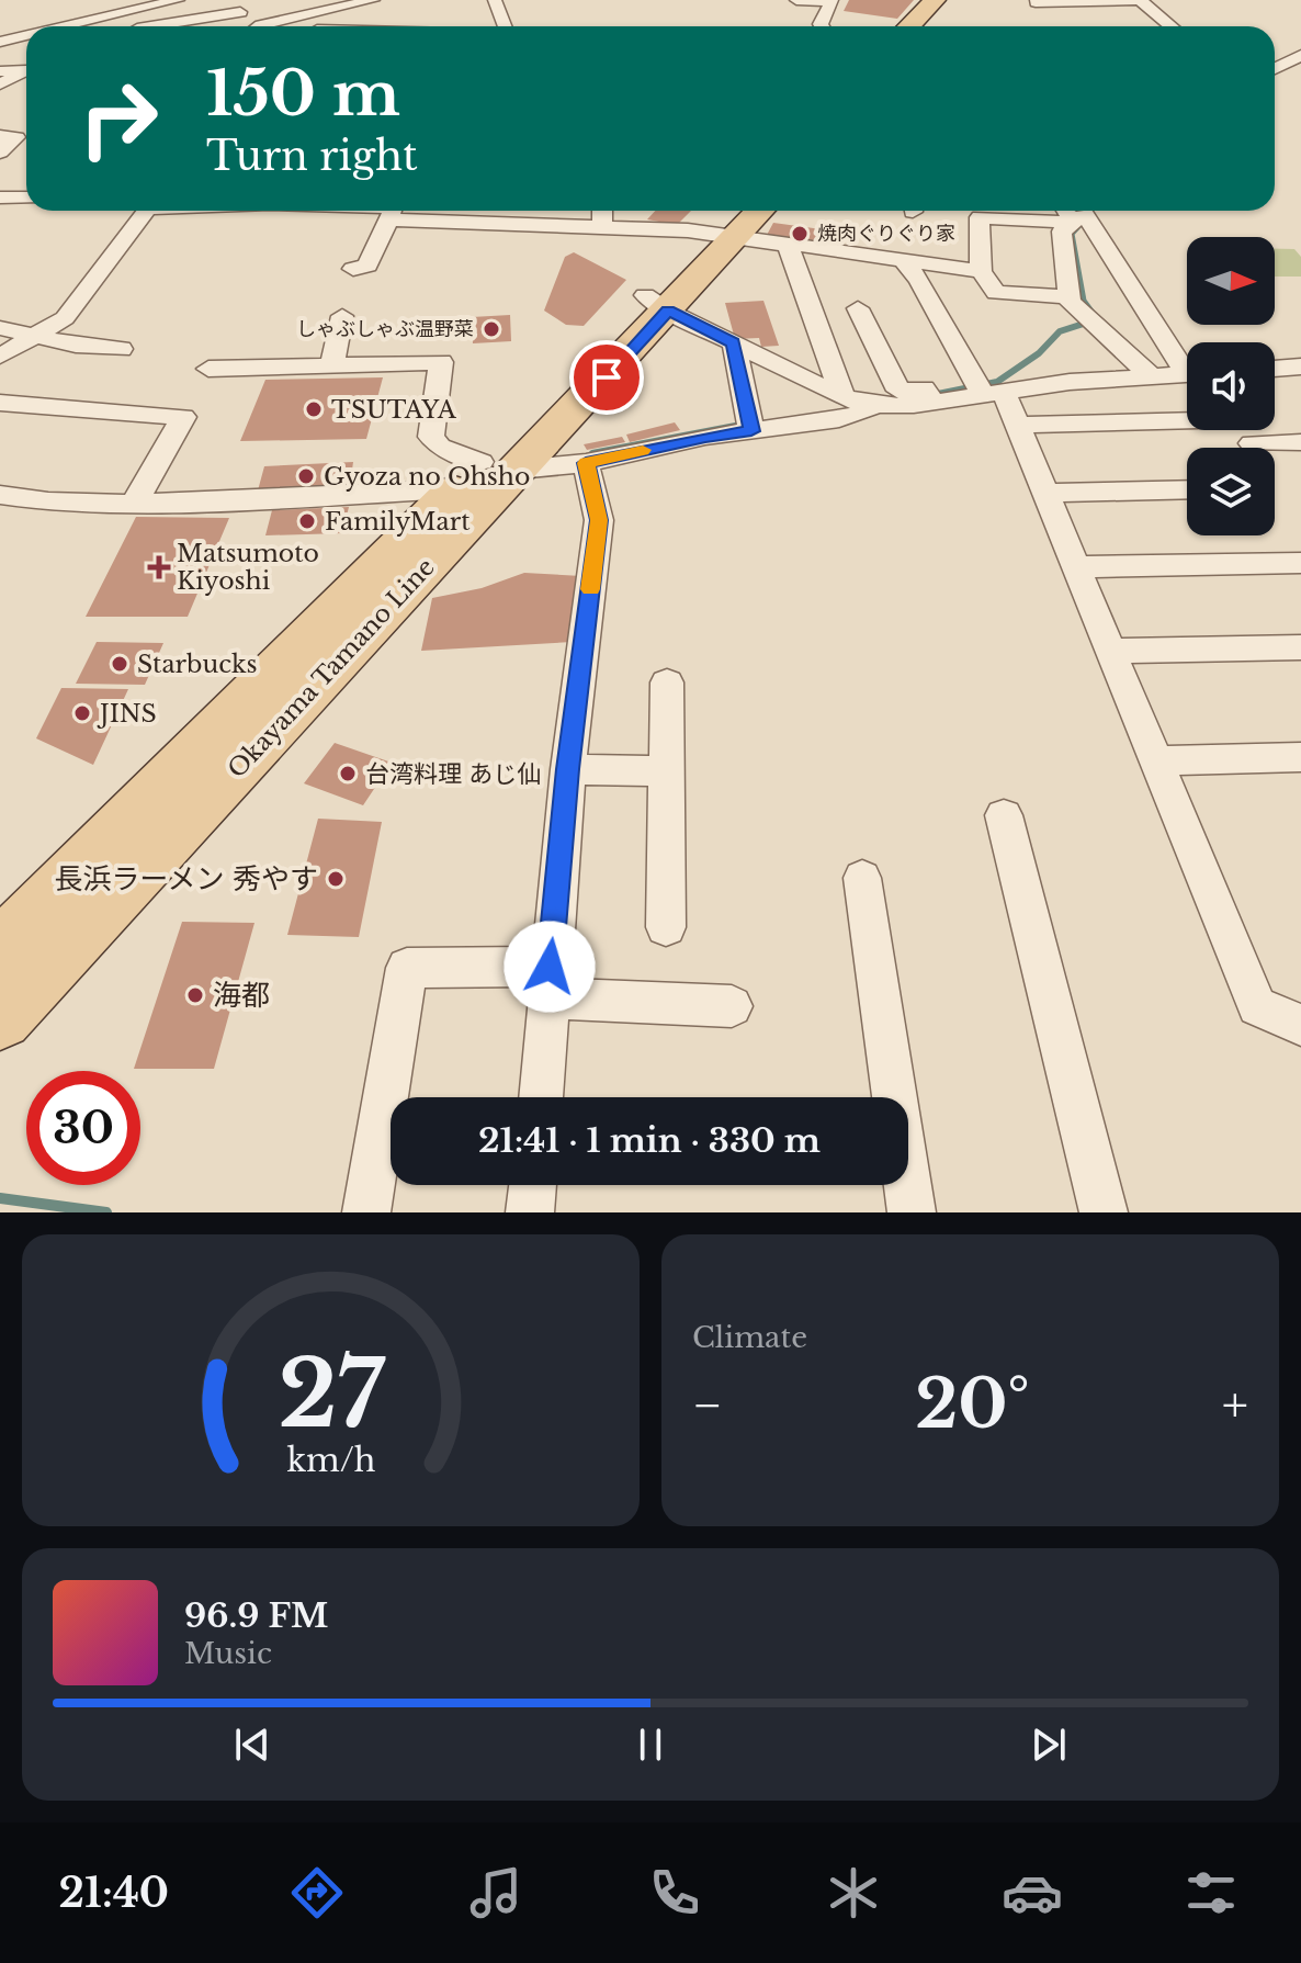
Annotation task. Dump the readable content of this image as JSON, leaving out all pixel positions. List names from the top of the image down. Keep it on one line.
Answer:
{"streets":{"main road":["Okayama Tamano Line"]},"places":{"other":["焼肉ぐりぐり家","しゃぶしゃぶ温野菜","TSUTAYA","Gyoza no Ohsho","FamilyMart","Starbucks","JINS","台湾料理 あじ仙","長浜ラーメン 秀やす","海都"],"health":["Matsumoto Kiyoshi"]},"north":"right","page":{"turn":["150 m","Turn right"],"limit":"30","trip":"21:41 · 1 min · 330 m","tile":"Climate","heat":["−","20°","+"],"song":["96.9 FM","Music"],"tabs":"21:40","gauge":["27","km/h"]}}
